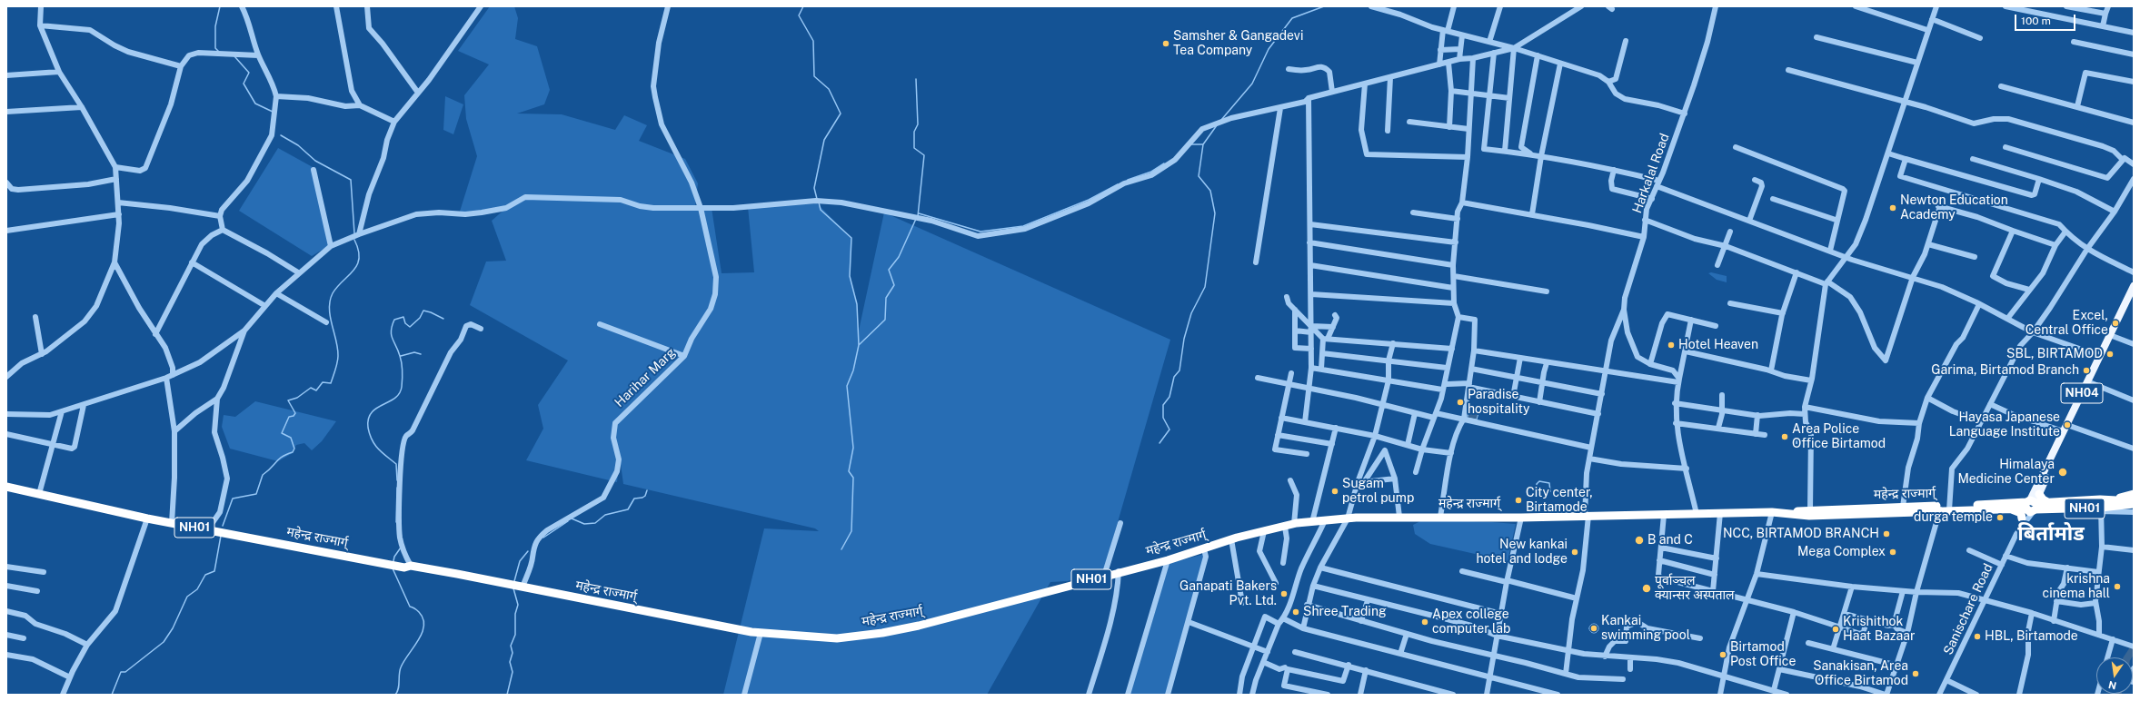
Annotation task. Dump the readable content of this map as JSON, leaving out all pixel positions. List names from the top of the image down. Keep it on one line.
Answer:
{"streets":{"highway":["महेन्द्र राज्मार्ग्","NH01"],"main road":["NH04"],"street":["Harkalal Road","Harihar Marg","Sanischare Road"]},"crossings":[["Harihar Marg","महेन्द्र राज्मार्ग्"],["NH04","महेन्द्र राज्मार्ग्"],["NH04","Sanischare Road"],["महेन्द्र राज्मार्ग्","Sanischare Road"]],"districts":["बिर्तामोड"],"places":["Samsher & Gangadevi Tea Company","Newton Education Academy","Excel, Central Office","Hotel Heaven","SBL, BIRTAMOD","Garima, Birtamod Branch","Paradise hospitality","Hayasa Japanese Language Institute","Area Police Office Birtamod","Himalaya Medicine Center","Sugam petrol pump","City center, Birtamode","durga temple","NCC, BIRTAMOD BRANCH","B and C","New kankai hotel and lodge","Mega Complex","krishna cinema hall","पूर्वाञ्चल क्यान्सर अस्पताल","Ganapati Bakers Pvt. Ltd.","Shree Trading","Apex college computer lab","Kankai swimming pool","Krishithok Haat Bazaar","HBL, Birtamode","Birtamod Post Office","Sanakisan, Area Office Birtamod"],"scale_bar":"100 m","north":"bottom"}
